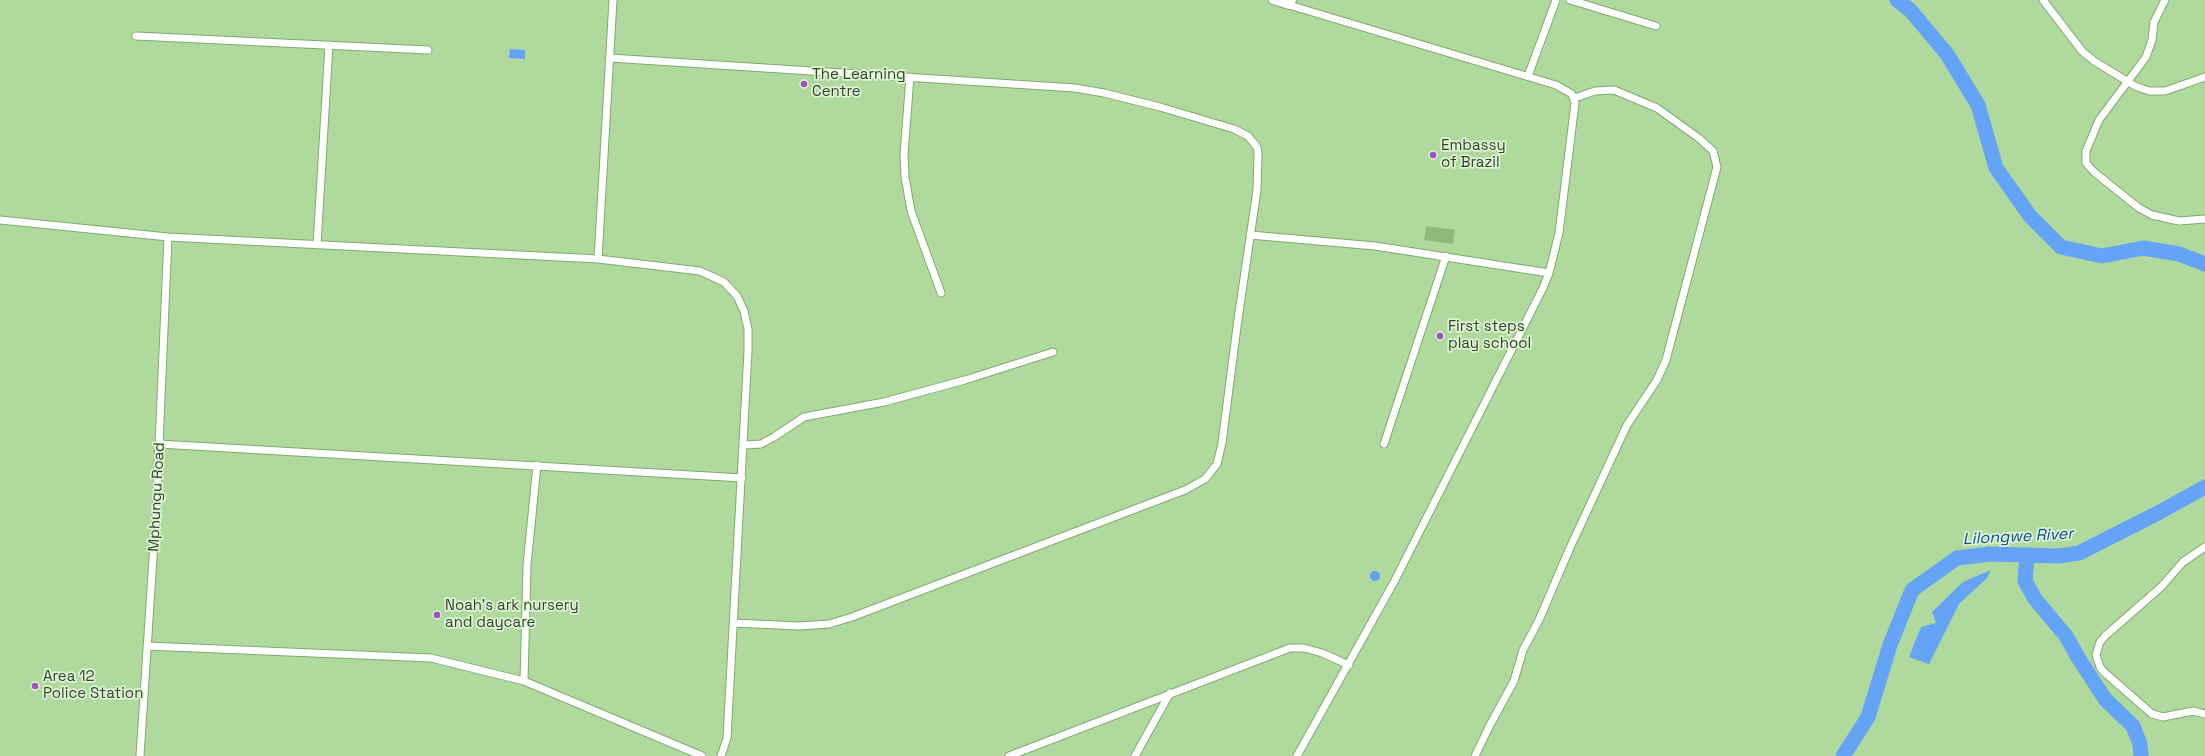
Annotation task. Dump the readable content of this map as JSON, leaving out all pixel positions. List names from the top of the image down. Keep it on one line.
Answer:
{"streets":{"street":["Mphungu Road"]},"water":["Lilongwe River"],"places":["The Learning Centre","Embassy of Brazil","First steps play school","Noah's ark nursery and daycare","Area 12 Police Station"]}
